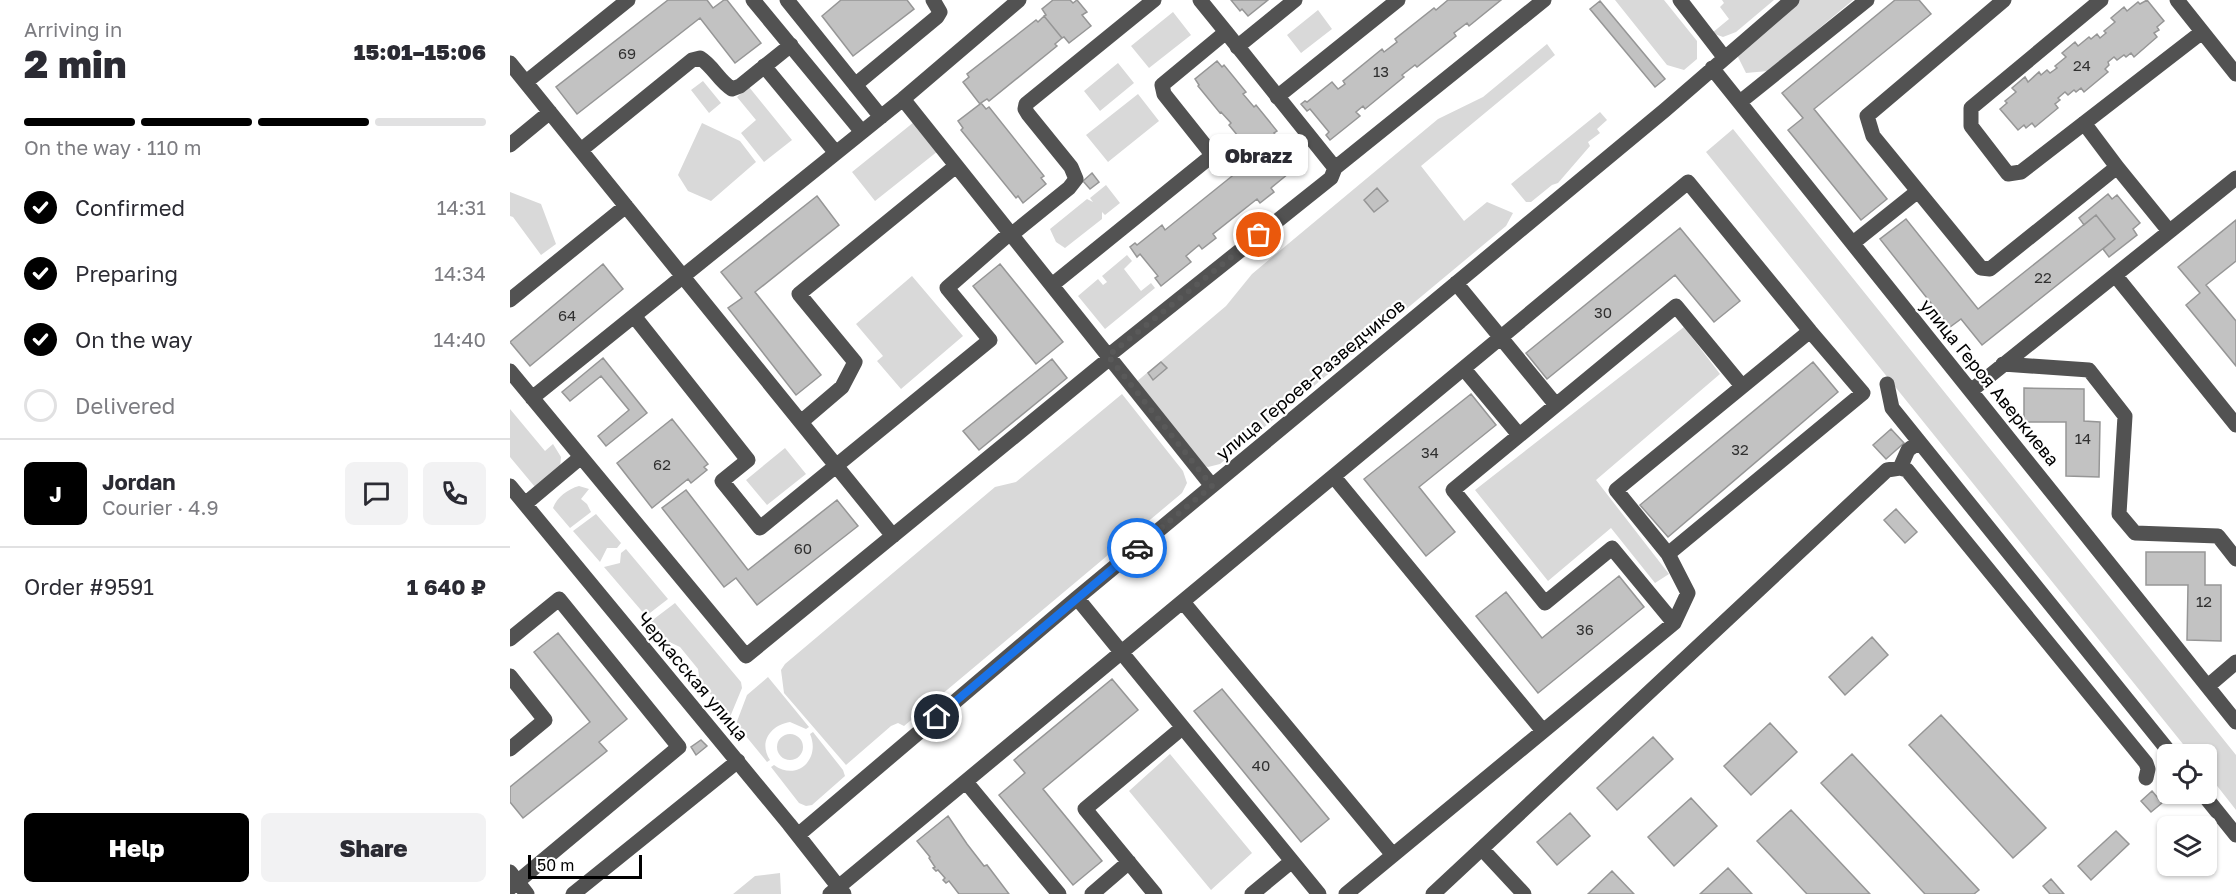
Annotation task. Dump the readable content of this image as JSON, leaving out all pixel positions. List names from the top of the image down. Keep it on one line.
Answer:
{"streets":{"street":["улица Героев-Разведчиков","улица Героя Аверкиева","Черкасская улица"]},"crossings":[["улица Героев-Разведчиков","улица Героя Аверкиева"],["улица Героев-Разведчиков","Черкасская улица"]],"places":["Obrazz"],"house_numbers":["69","24","13","22","30","64","14","32","34","62","60","12","36","40"],"scale_bar":"50 m","page":{"heading":["2 min","Arriving in","15:01–15:06"],"panel":["Jordan","Courier · 4.9","Order #9591","1 640 ₽"],"bar":"On the way · 110 m","bubble":"Obrazz","list":[["Confirmed","14:31"],["Preparing","14:34"],["On the way","14:40"],"Delivered"],"round":"J","buttons":["Help","Share"],"scale":"50 m"}}
